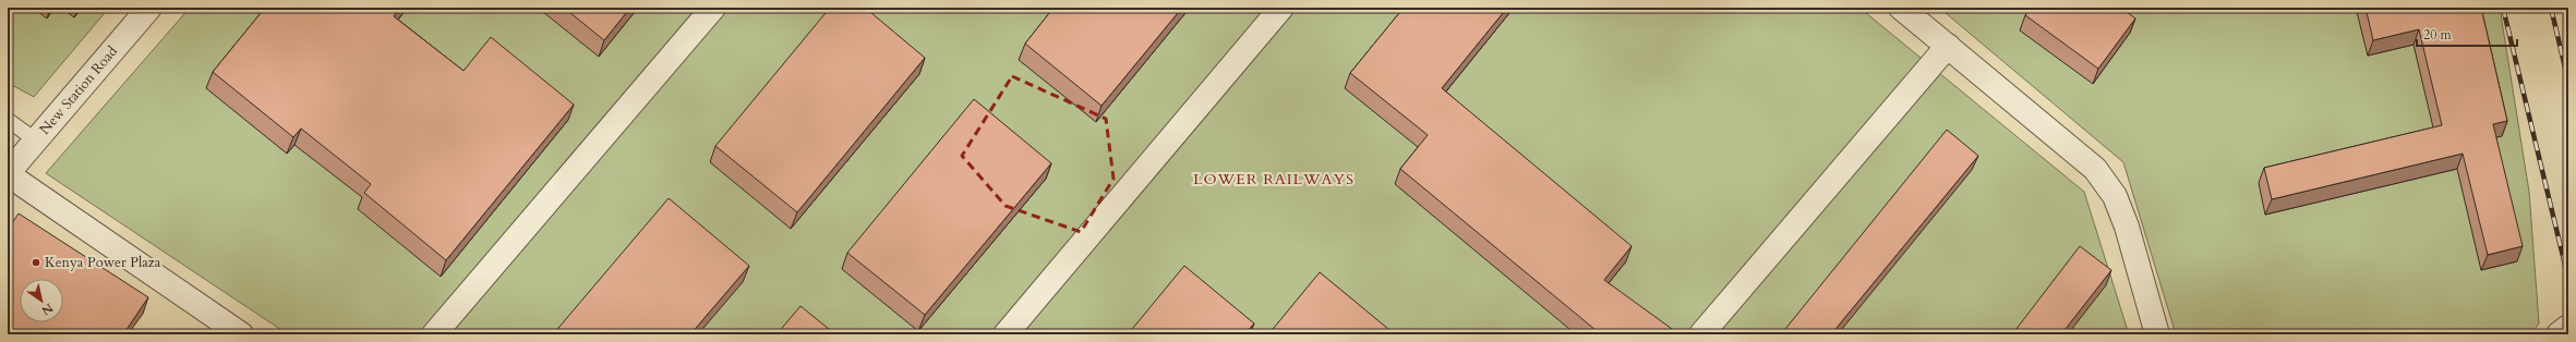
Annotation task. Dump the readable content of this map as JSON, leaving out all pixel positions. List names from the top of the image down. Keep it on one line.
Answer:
{"streets":{"street":["New Station Road"]},"districts":["LOWER RAILWAYS"],"places":["Kenya Power Plaza"],"scale_bar":"20 m","north":"bottom right"}
